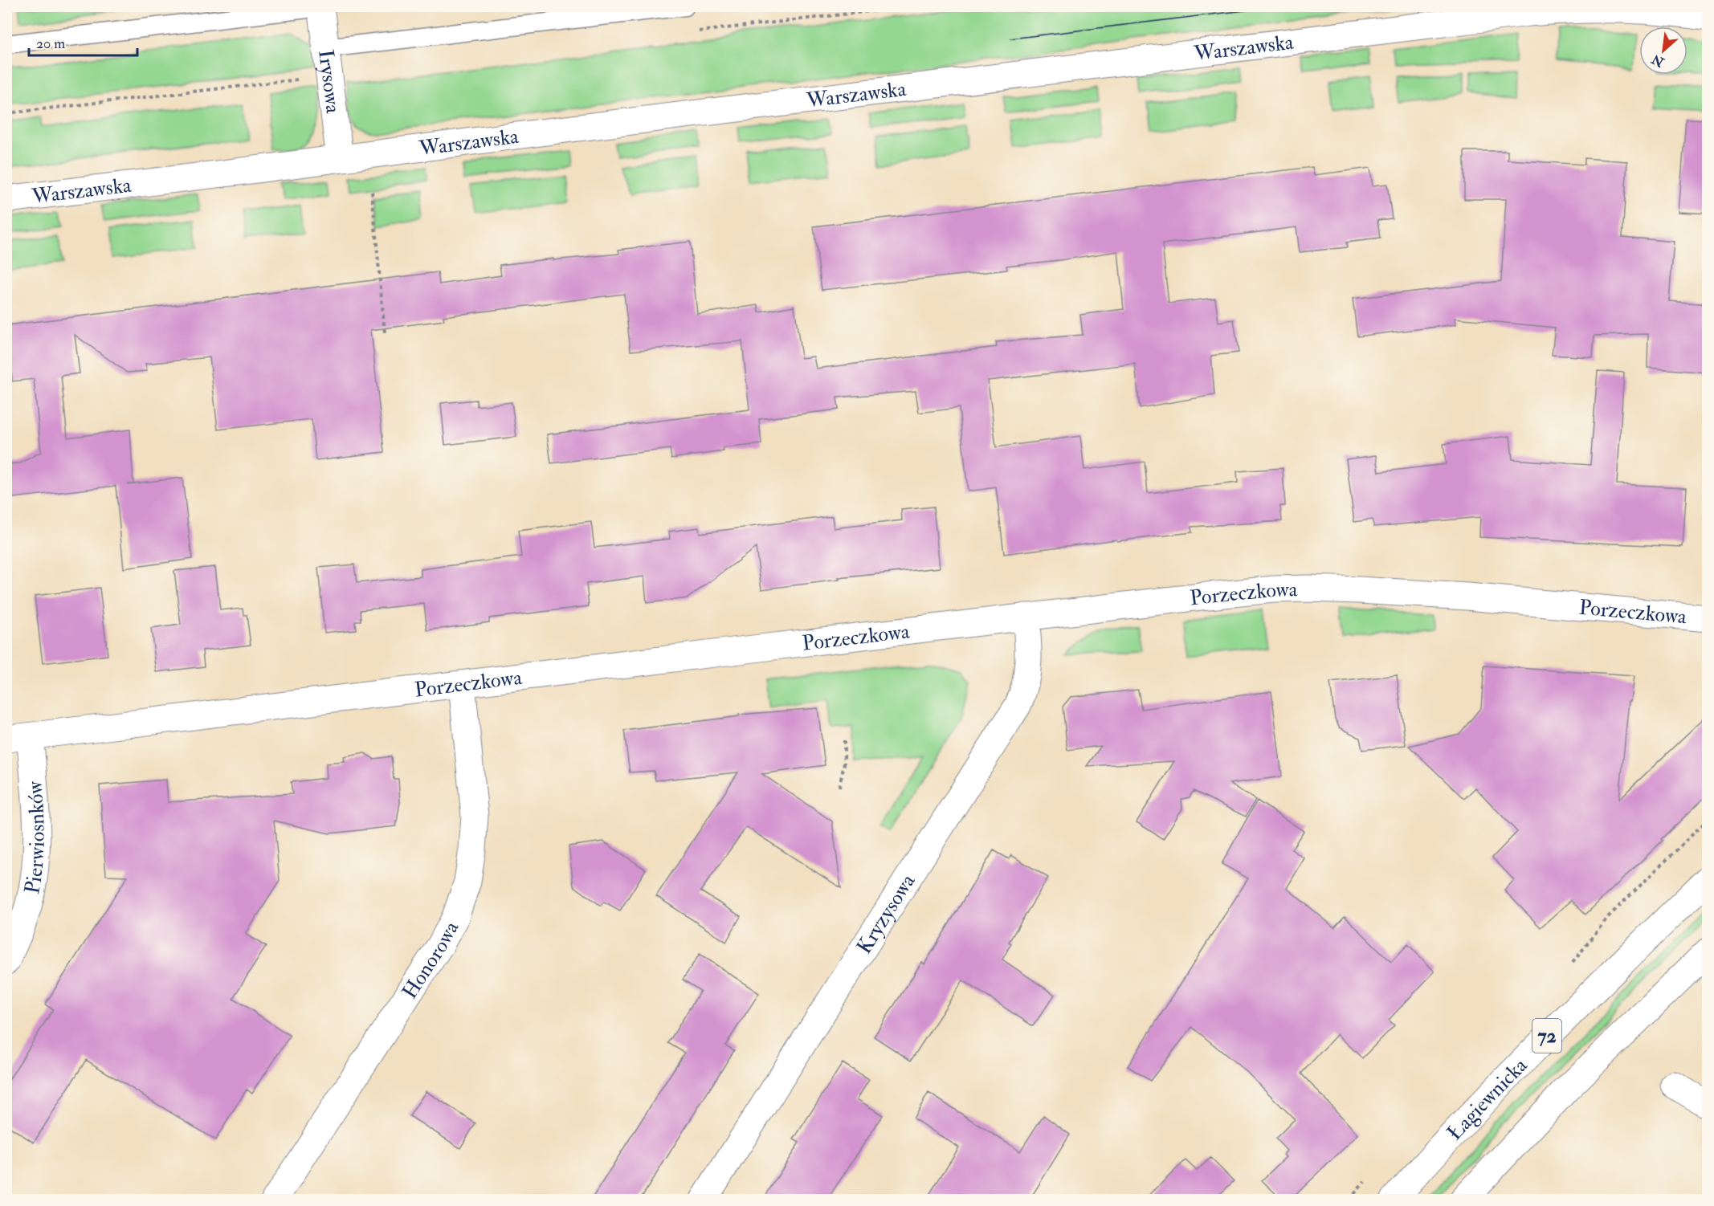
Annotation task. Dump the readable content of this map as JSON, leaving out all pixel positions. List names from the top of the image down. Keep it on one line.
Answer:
{"streets":{"street":["Warszawska","Irysowa","Porzeczkowa","Pierwiosnków","Kryzysowa","Honorowa","72","Łagiewnicka"]},"crossings":[["Warszawska","Irysowa"],["Porzeczkowa","Pierwiosnków"],["Porzeczkowa","Kryzysowa"],["Porzeczkowa","Honorowa"]],"scale_bar":"20 m","north":"bottom left"}
